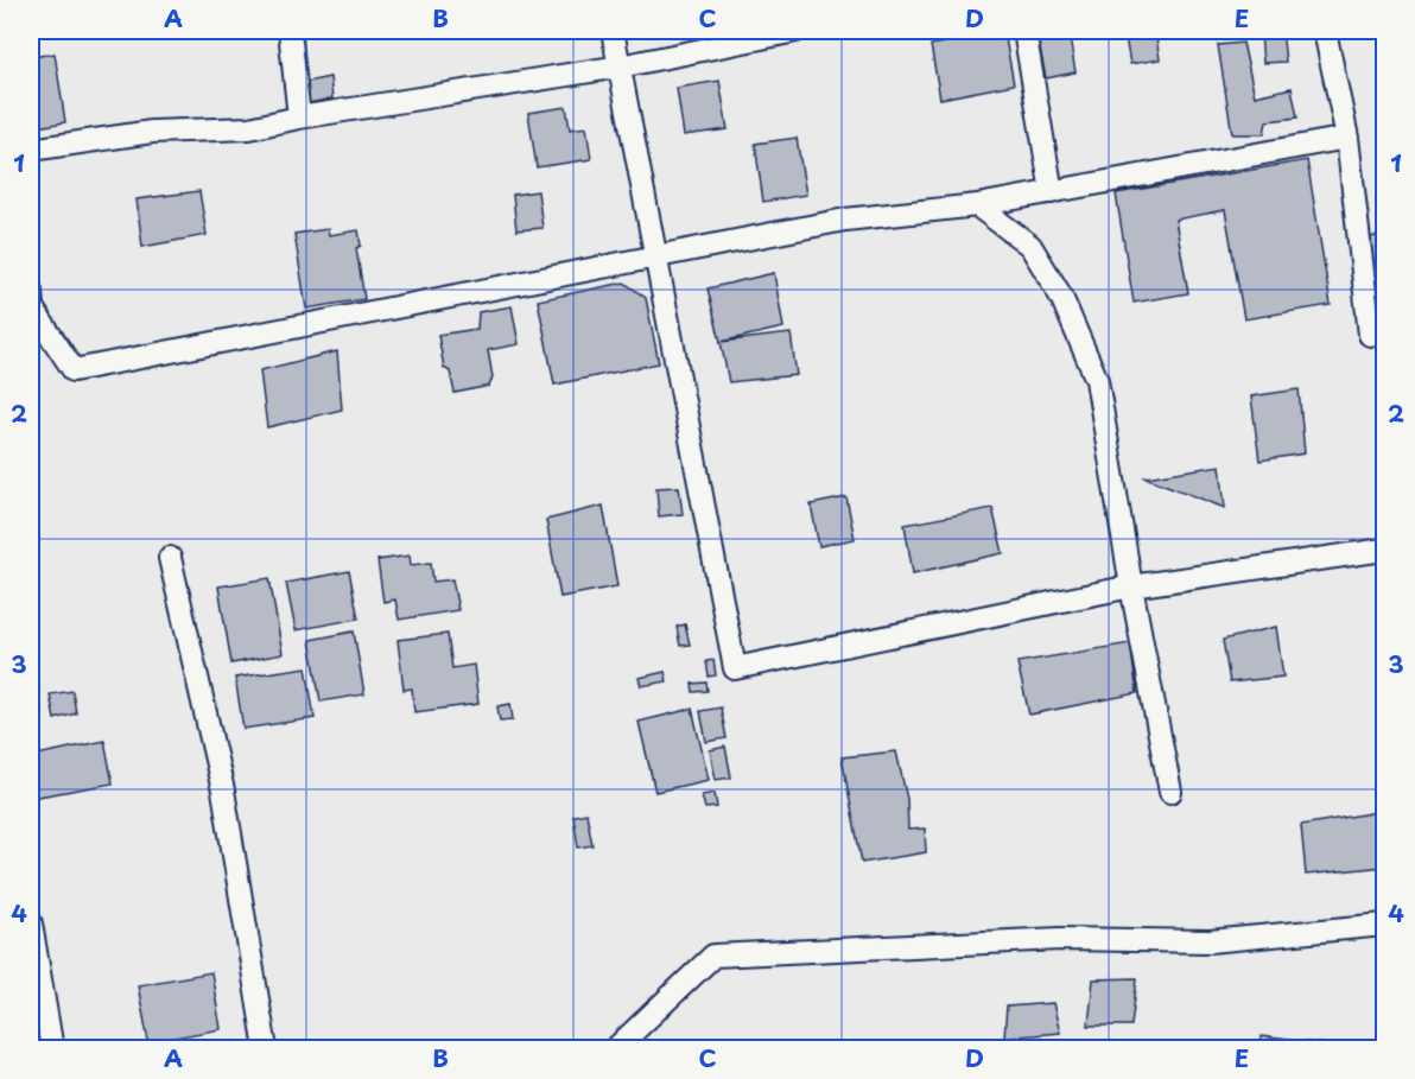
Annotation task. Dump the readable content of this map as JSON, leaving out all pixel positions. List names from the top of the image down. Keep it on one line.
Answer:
{"grid":{"columns":["A","B","C","D","E"],"rows":["1","2","3","4"]}}
